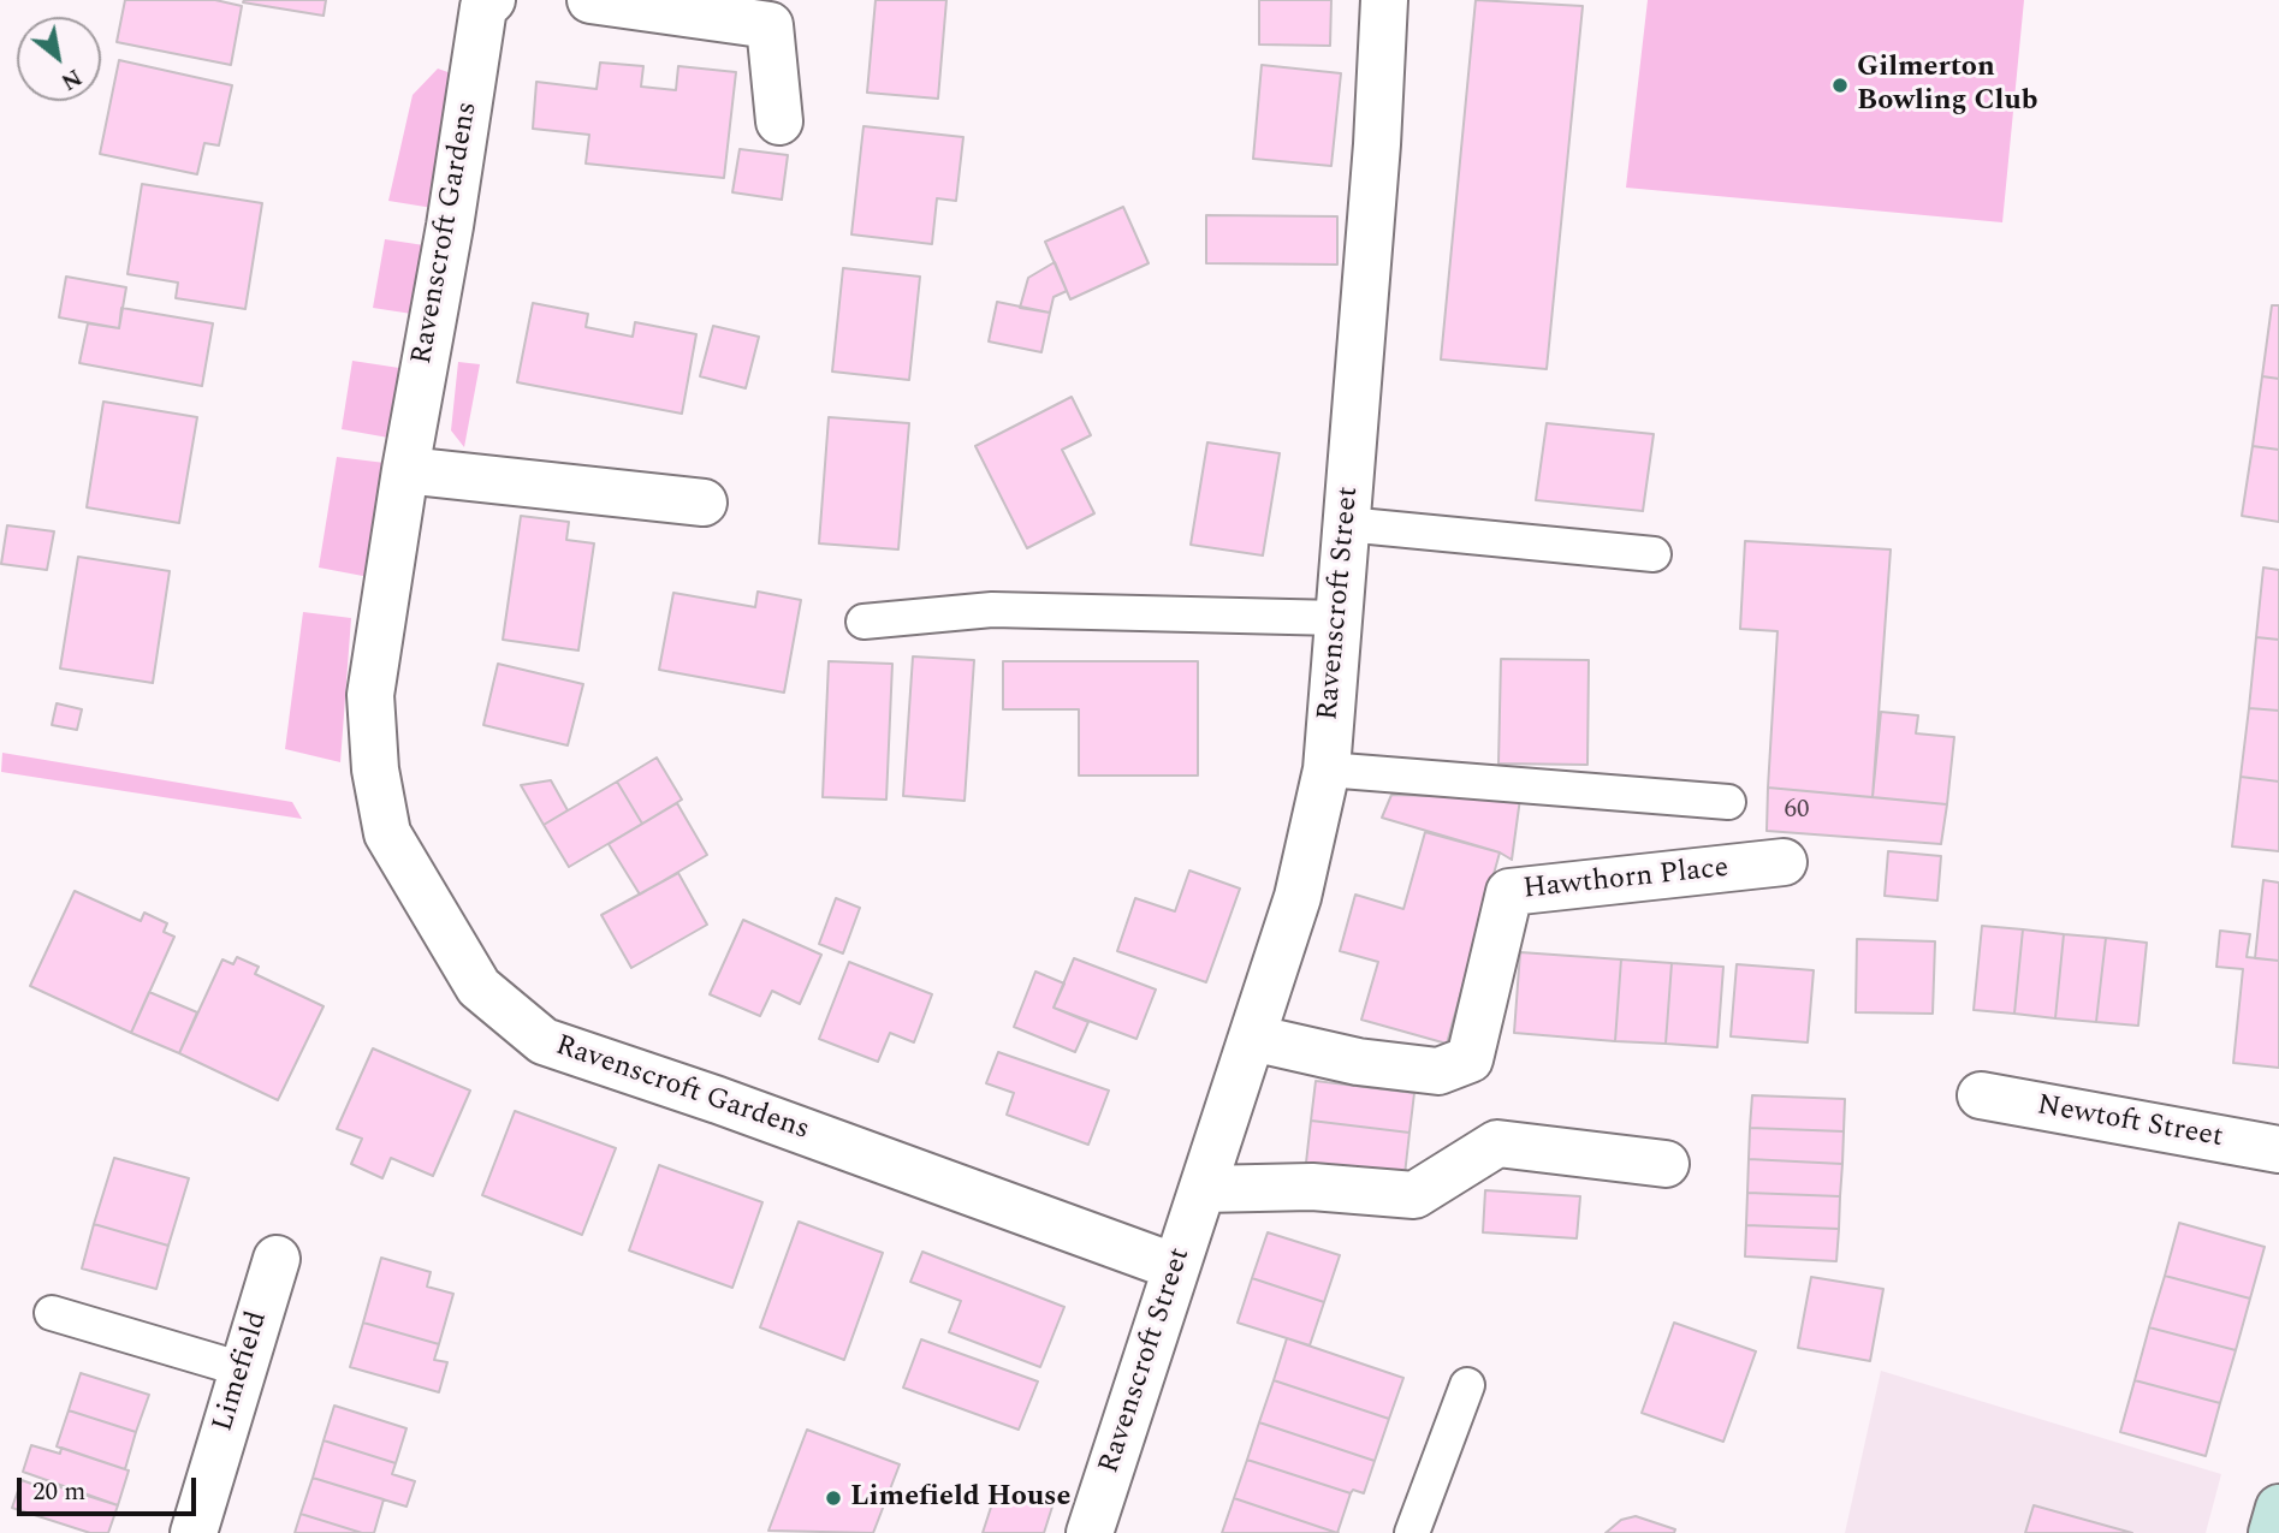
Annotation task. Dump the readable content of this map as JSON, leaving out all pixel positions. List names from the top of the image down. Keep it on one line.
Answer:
{"streets":{"street":["Ravenscroft Gardens","Ravenscroft Street","Hawthorn Place","Newtoft Street","Limefield"]},"crossings":[["Ravenscroft Gardens","Ravenscroft Street"],["Ravenscroft Street","Hawthorn Place"]],"places":["Gilmerton Bowling Club","Limefield House"],"house_numbers":["60"],"scale_bar":"20 m","north":"bottom right"}
